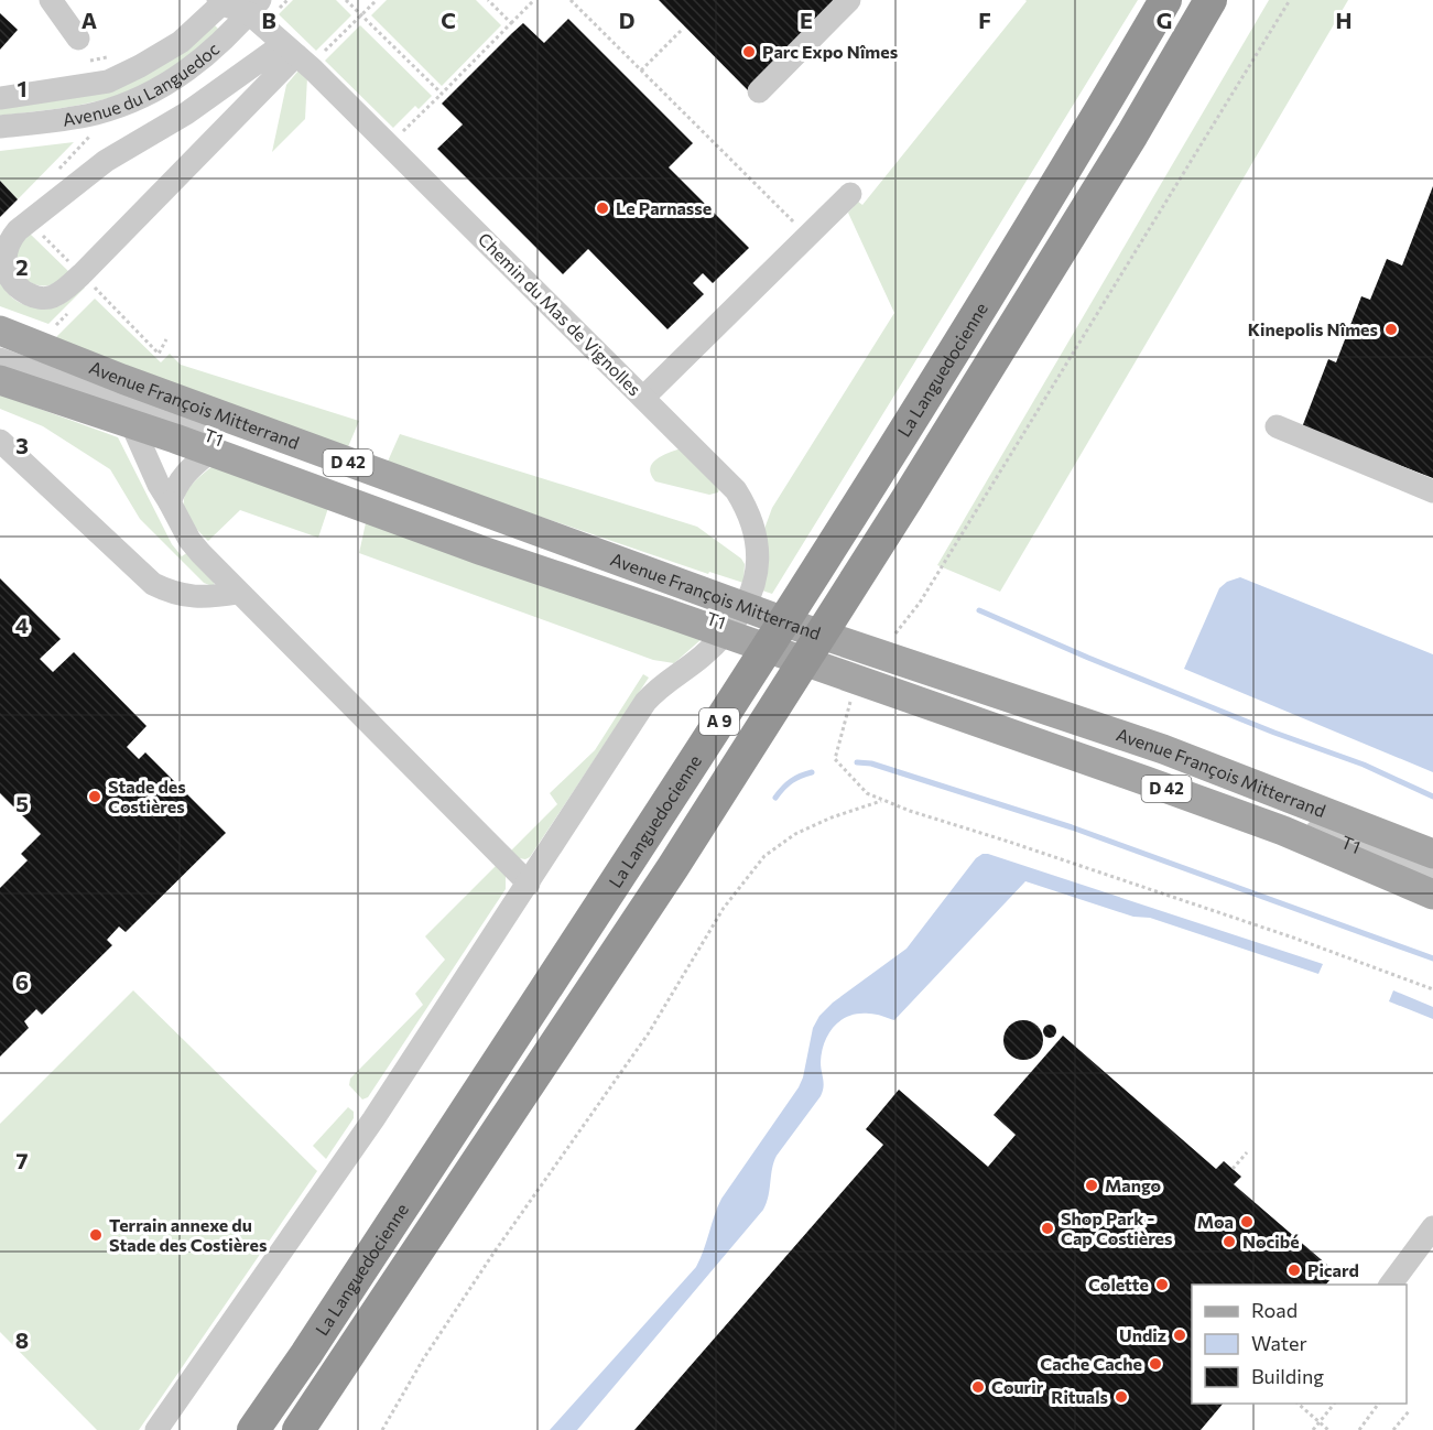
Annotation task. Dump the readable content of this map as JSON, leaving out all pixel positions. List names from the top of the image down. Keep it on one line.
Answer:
{"streets":{"highway":["La Languedocienne","A 9"],"main road":["Avenue François Mitterrand","D 42"],"street":["Avenue du Languedoc","Chemin du Mas de Vignolles","T1"]},"crossings":[["Avenue du Languedoc","Chemin du Mas de Vignolles"],["Avenue François Mitterrand","T1"]],"places":["Parc Expo Nîmes","Le Parnasse","Kinepolis Nîmes","Stade des Costières","Mango","Moa","Shop Park - Cap Costières","Terrain annexe du Stade des Costières","Nocibé","Picard","Colette","Undiz","Cache Cache","Courir","Rituals"],"legend":["Road","Water","Building"],"grid":{"columns":["A","B","C","D","E","F","G","H"],"rows":["1","2","3","4","5","6","7","8"]}}
